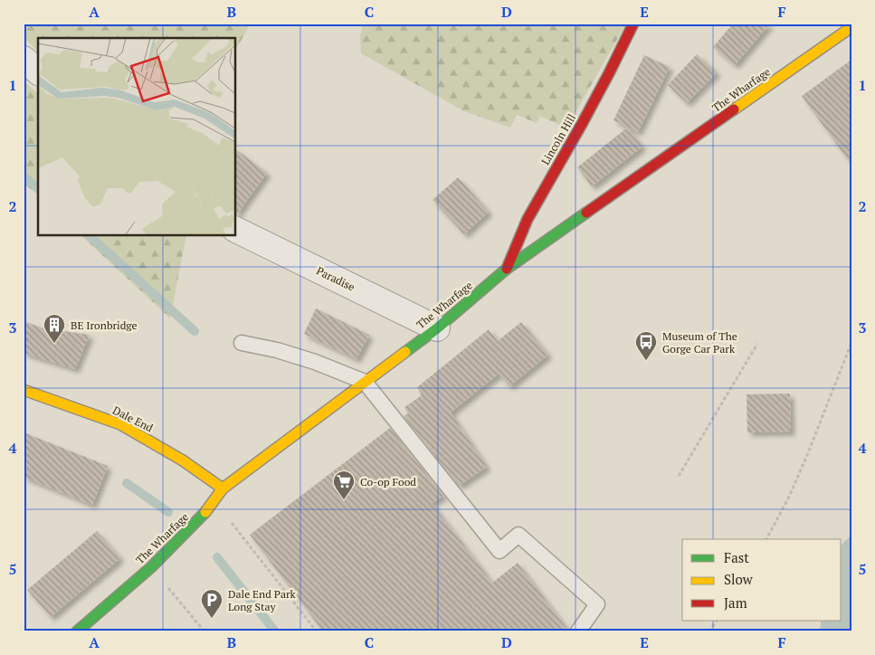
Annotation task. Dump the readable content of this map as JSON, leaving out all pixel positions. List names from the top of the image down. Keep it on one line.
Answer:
{"streets":{"street":["The Wharfage","Lincoln Hill","Paradise","Dale End"]},"crossings":[["The Wharfage","Lincoln Hill"],["The Wharfage","Paradise"],["The Wharfage","Dale End"]],"places":{"building":["BE Ironbridge"],"bus stop":["Museum of The Gorge Car Park"],"supermarket":["Co-op Food"],"parking":["Dale End Park Long Stay"]},"legend":["Fast","Slow","Jam"],"grid":{"columns":["A","B","C","D","E","F"],"rows":["1","2","3","4","5"]}}
